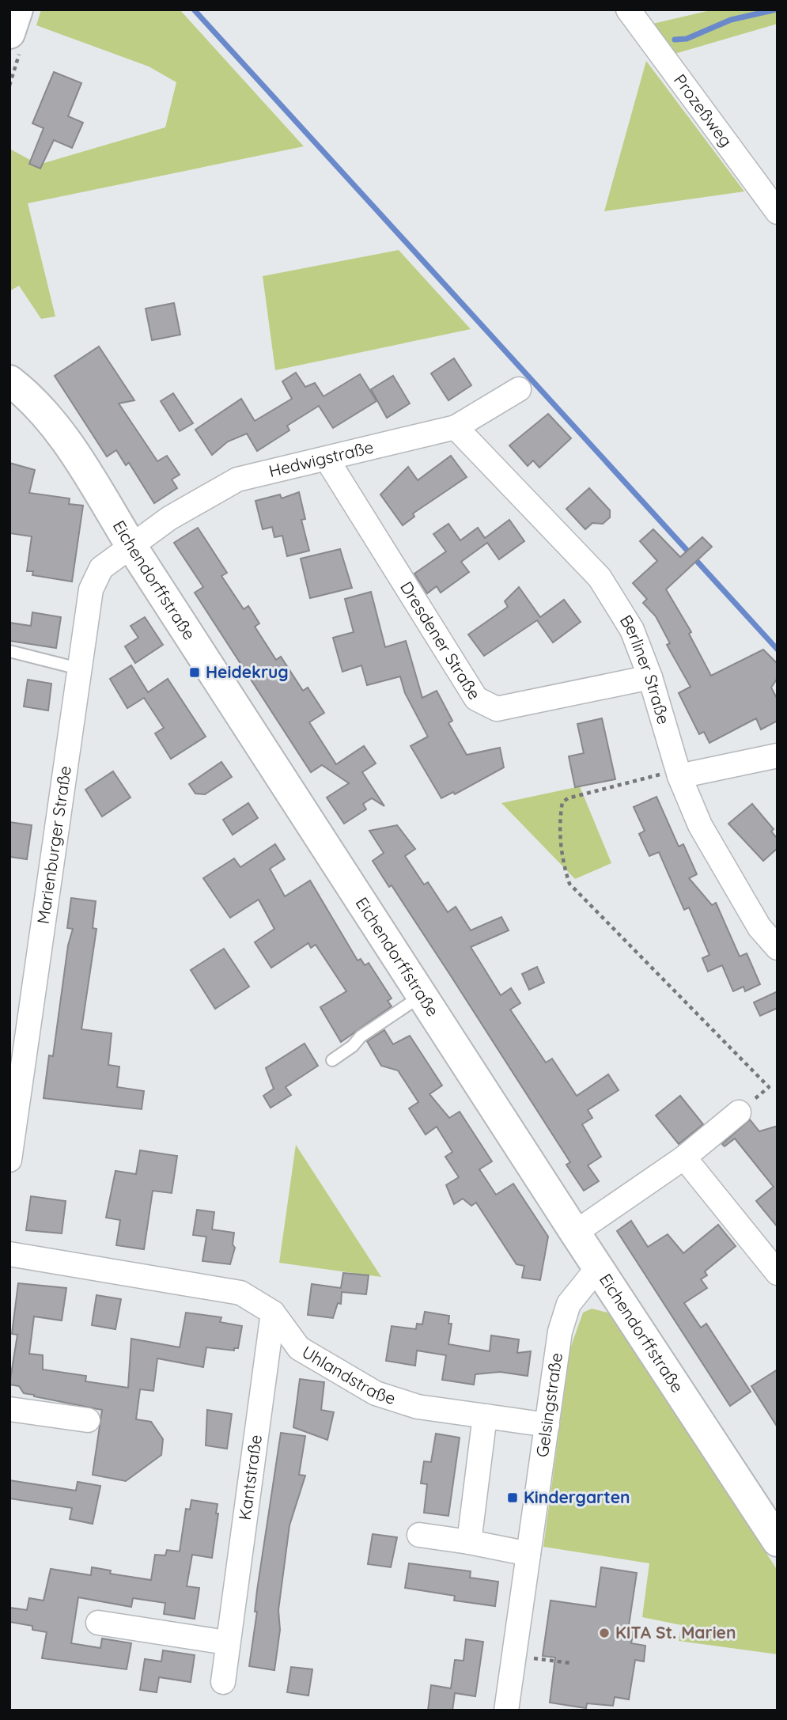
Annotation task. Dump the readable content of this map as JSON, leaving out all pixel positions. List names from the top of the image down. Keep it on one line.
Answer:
{"streets":{"street":["Prozeßweg","Hedwigstraße","Eichendorffstraße","Dresdener Straße","Berliner Straße","Marienburger Straße","Uhlandstraße","Gelsingstraße","Kantstraße"]},"crossings":[["Hedwigstraße","Eichendorffstraße"],["Hedwigstraße","Dresdener Straße"],["Hedwigstraße","Berliner Straße"],["Hedwigstraße","Marienburger Straße"],["Eichendorffstraße","Marienburger Straße"],["Eichendorffstraße","Gelsingstraße"],["Dresdener Straße","Berliner Straße"],["Uhlandstraße","Gelsingstraße"],["Uhlandstraße","Kantstraße"]],"places":{"transit":["Heidekrug","Kindergarten"],"other":["KITA St. Marien"]}}
